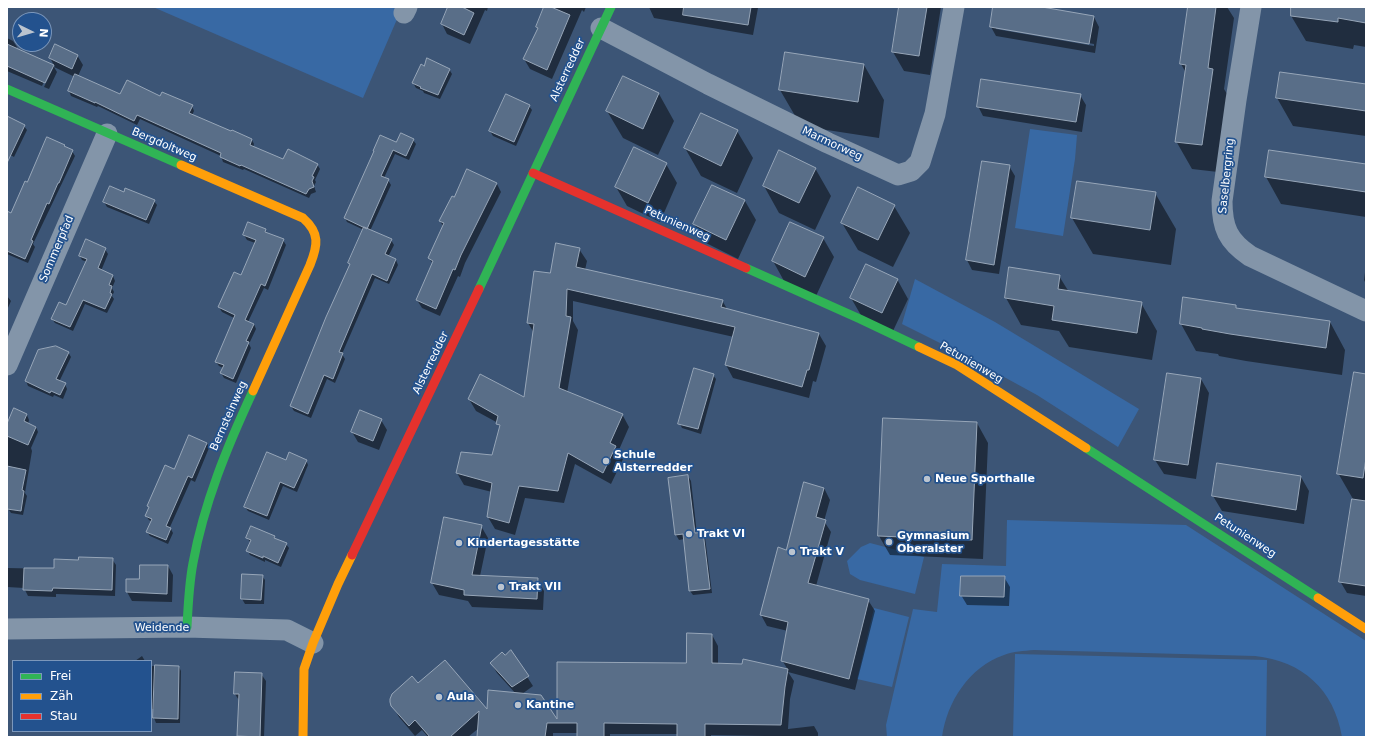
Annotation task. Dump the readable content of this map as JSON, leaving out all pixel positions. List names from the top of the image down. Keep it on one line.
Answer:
{"streets":{"street":["Alsterredder","Marmorweg","Bergdoltweg","Saselbergring","Petunienweg","Sommerpfad","Bernsteinweg","Weidende"]},"crossings":[["Alsterredder","Marmorweg"],["Alsterredder","Petunienweg"],["Alsterredder","Weidende"],["Bergdoltweg","Sommerpfad"],["Bergdoltweg","Bernsteinweg"],["Bernsteinweg","Weidende"]],"places":["Schule Alsterredder","Neue Sporthalle","Trakt VI","Gymnasium Oberalster","Kindertagesstätte","Trakt V","Trakt VII","Aula","Kantine"],"legend":["Frei","Zäh","Stau"],"north":"right"}
